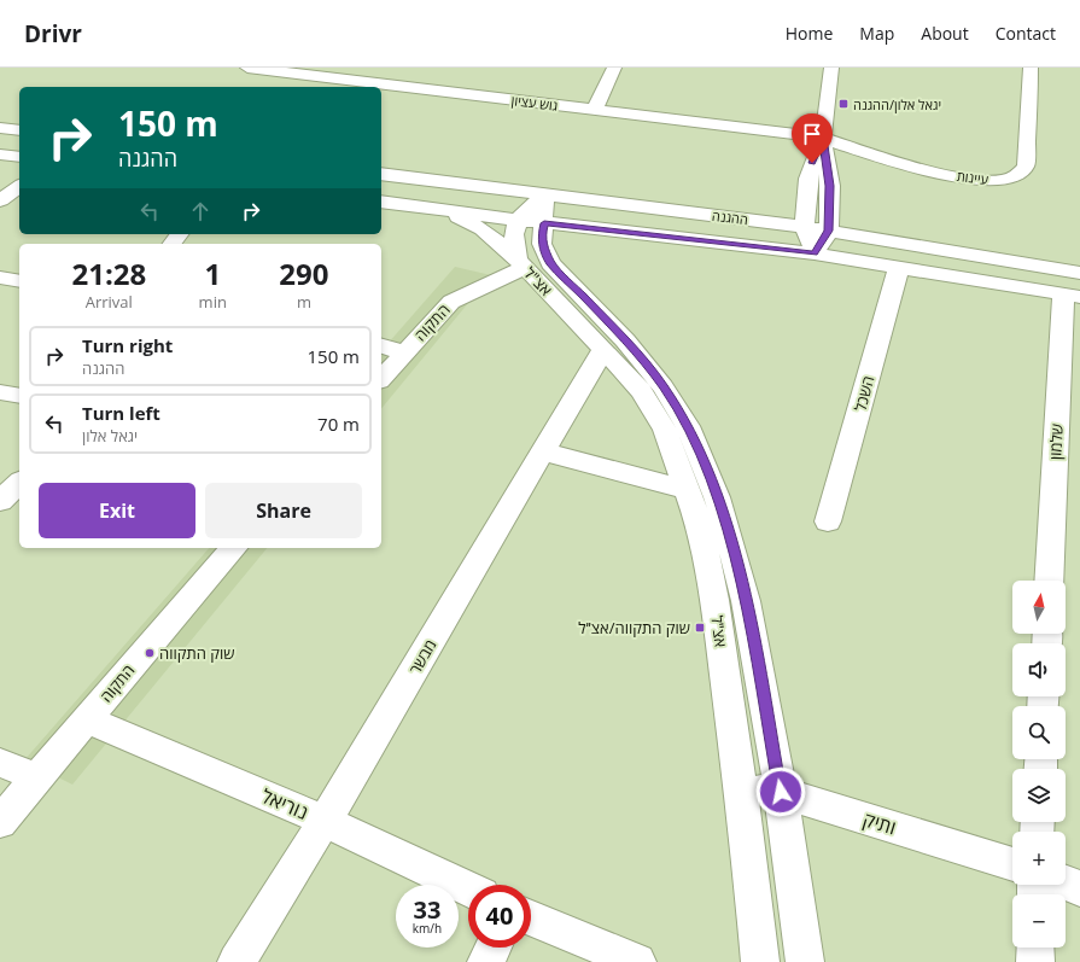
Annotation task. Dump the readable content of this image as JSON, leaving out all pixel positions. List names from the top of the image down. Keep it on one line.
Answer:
{"streets":{"street":["גוש עציון","עיינות","ההגנה","אצ\"ל","התקוה","השכל","שלמון","מבשר","נוריאל","ותיק"]},"crossings":[["גוש עציון","עיינות"],["ההגנה","אצ\"ל"],["ההגנה","השכל"],["ההגנה","שלמון"],["אצ\"ל","התקוה"],["אצ\"ל","מבשר"],["אצ\"ל","ותיק"],["התקוה","נוריאל"],["מבשר","נוריאל"]],"places":{"transit":["יגאל אלון/ההגנה","שוק התקווה/אצ״ל"],"other":["שוק התקווה"]},"north":"top","page":{"header":"Drivr","nav":["Home","Map","About","Contact"],"turn":["150 m","ההגנה"],"eta":["21:28","Arrival","1","min","290","m"],"list":[{"name":"Turn right","note":"ההגנה","value":"150 m"},{"name":"Turn left","note":"יגאל אלון","value":"70 m"}],"buttons":["Exit","Share"],"map_buttons":["+","−"],"speed":"33 km/h","limit":"40"}}
